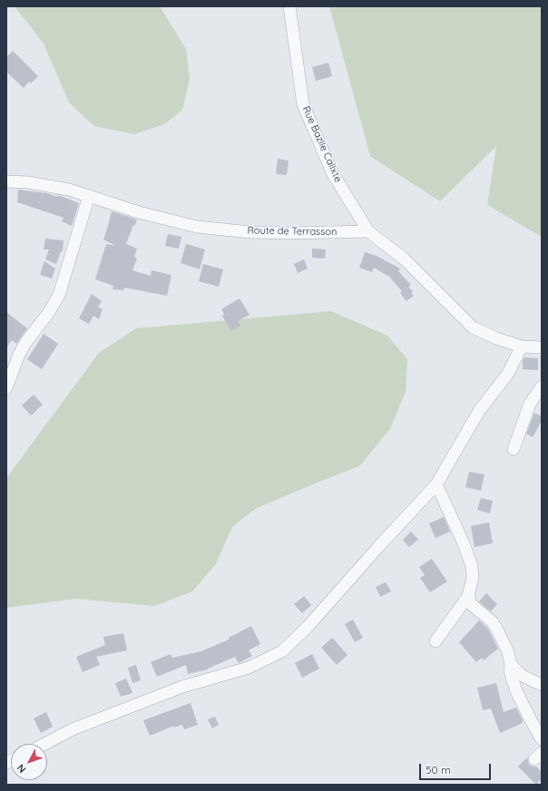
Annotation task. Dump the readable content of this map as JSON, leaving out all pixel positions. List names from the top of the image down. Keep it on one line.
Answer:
{"streets":{"street":["Rue Bazile Calixte","Route de Terrasson"]},"crossings":[["Rue Bazile Calixte","Route de Terrasson"]],"scale_bar":"50 m","north":"bottom left"}
